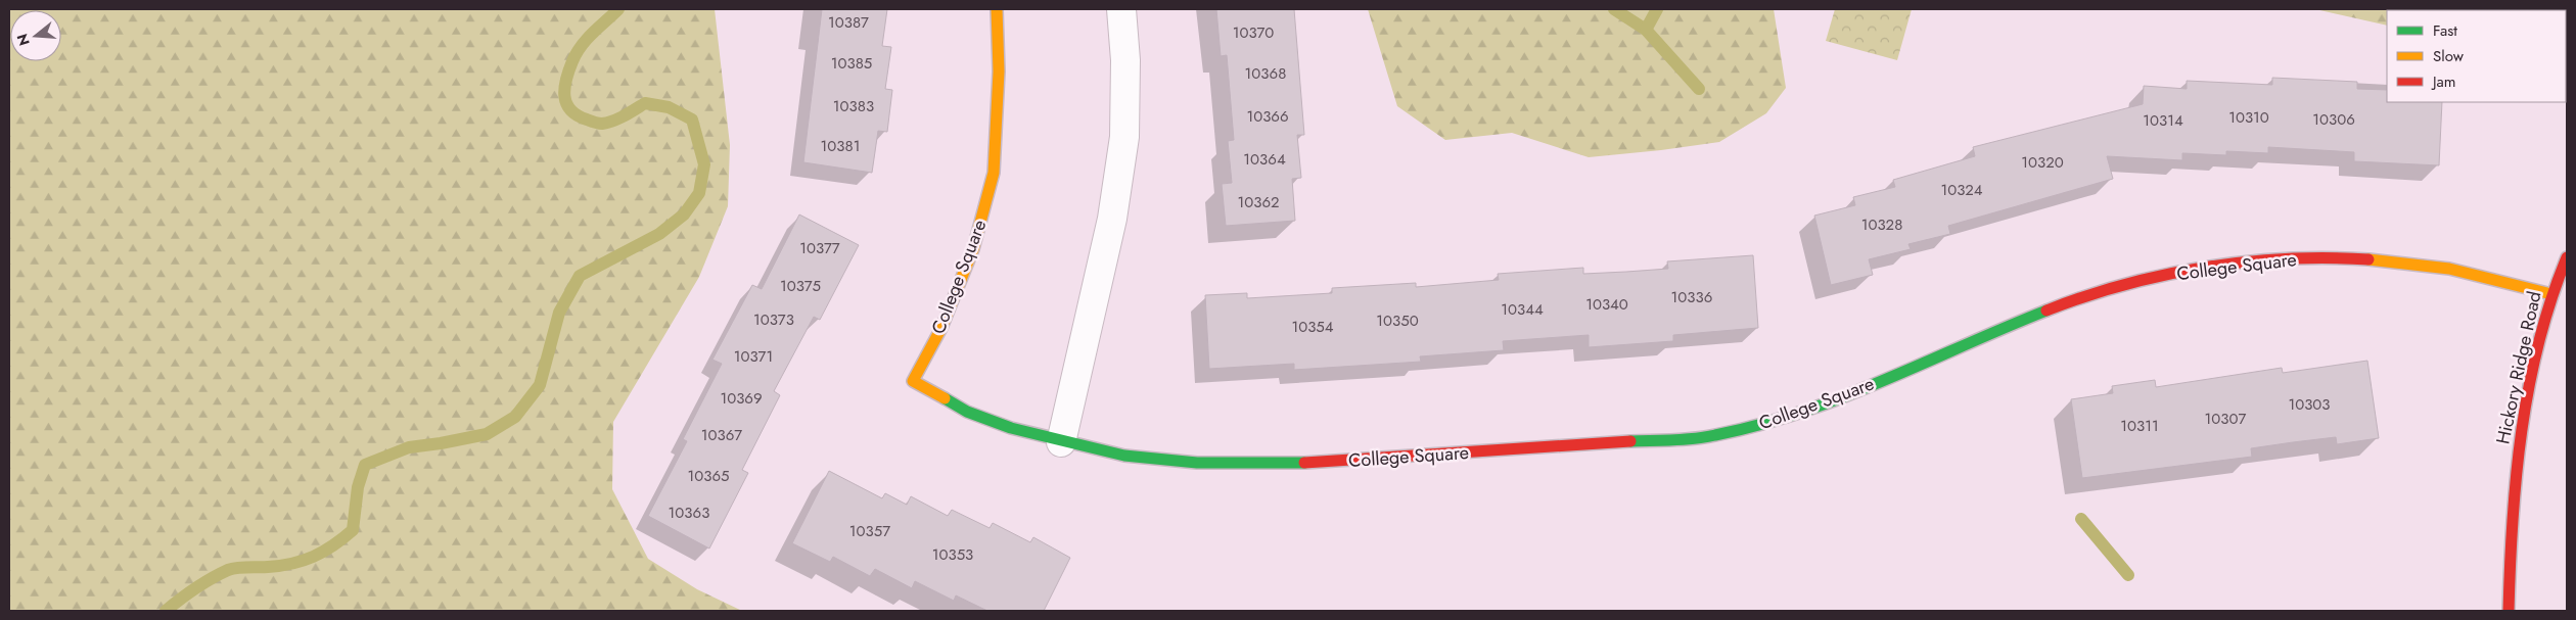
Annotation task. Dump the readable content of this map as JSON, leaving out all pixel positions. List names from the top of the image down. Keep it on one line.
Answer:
{"streets":{"street":["College Square","Hickory Ridge Road"]},"crossings":[["College Square","Hickory Ridge Road"]],"house_numbers":["10387","10370","10385","10368","10383","10366","10310","10306","10314","10381","10364","10320","10324","10362","10328","10377","10375","10336","10340","10344","10373","10350","10354","10371","10369","10303","10307","10311","10367","10365","10363","10357","10353"],"legend":["Fast","Slow","Jam"],"north":"left"}
